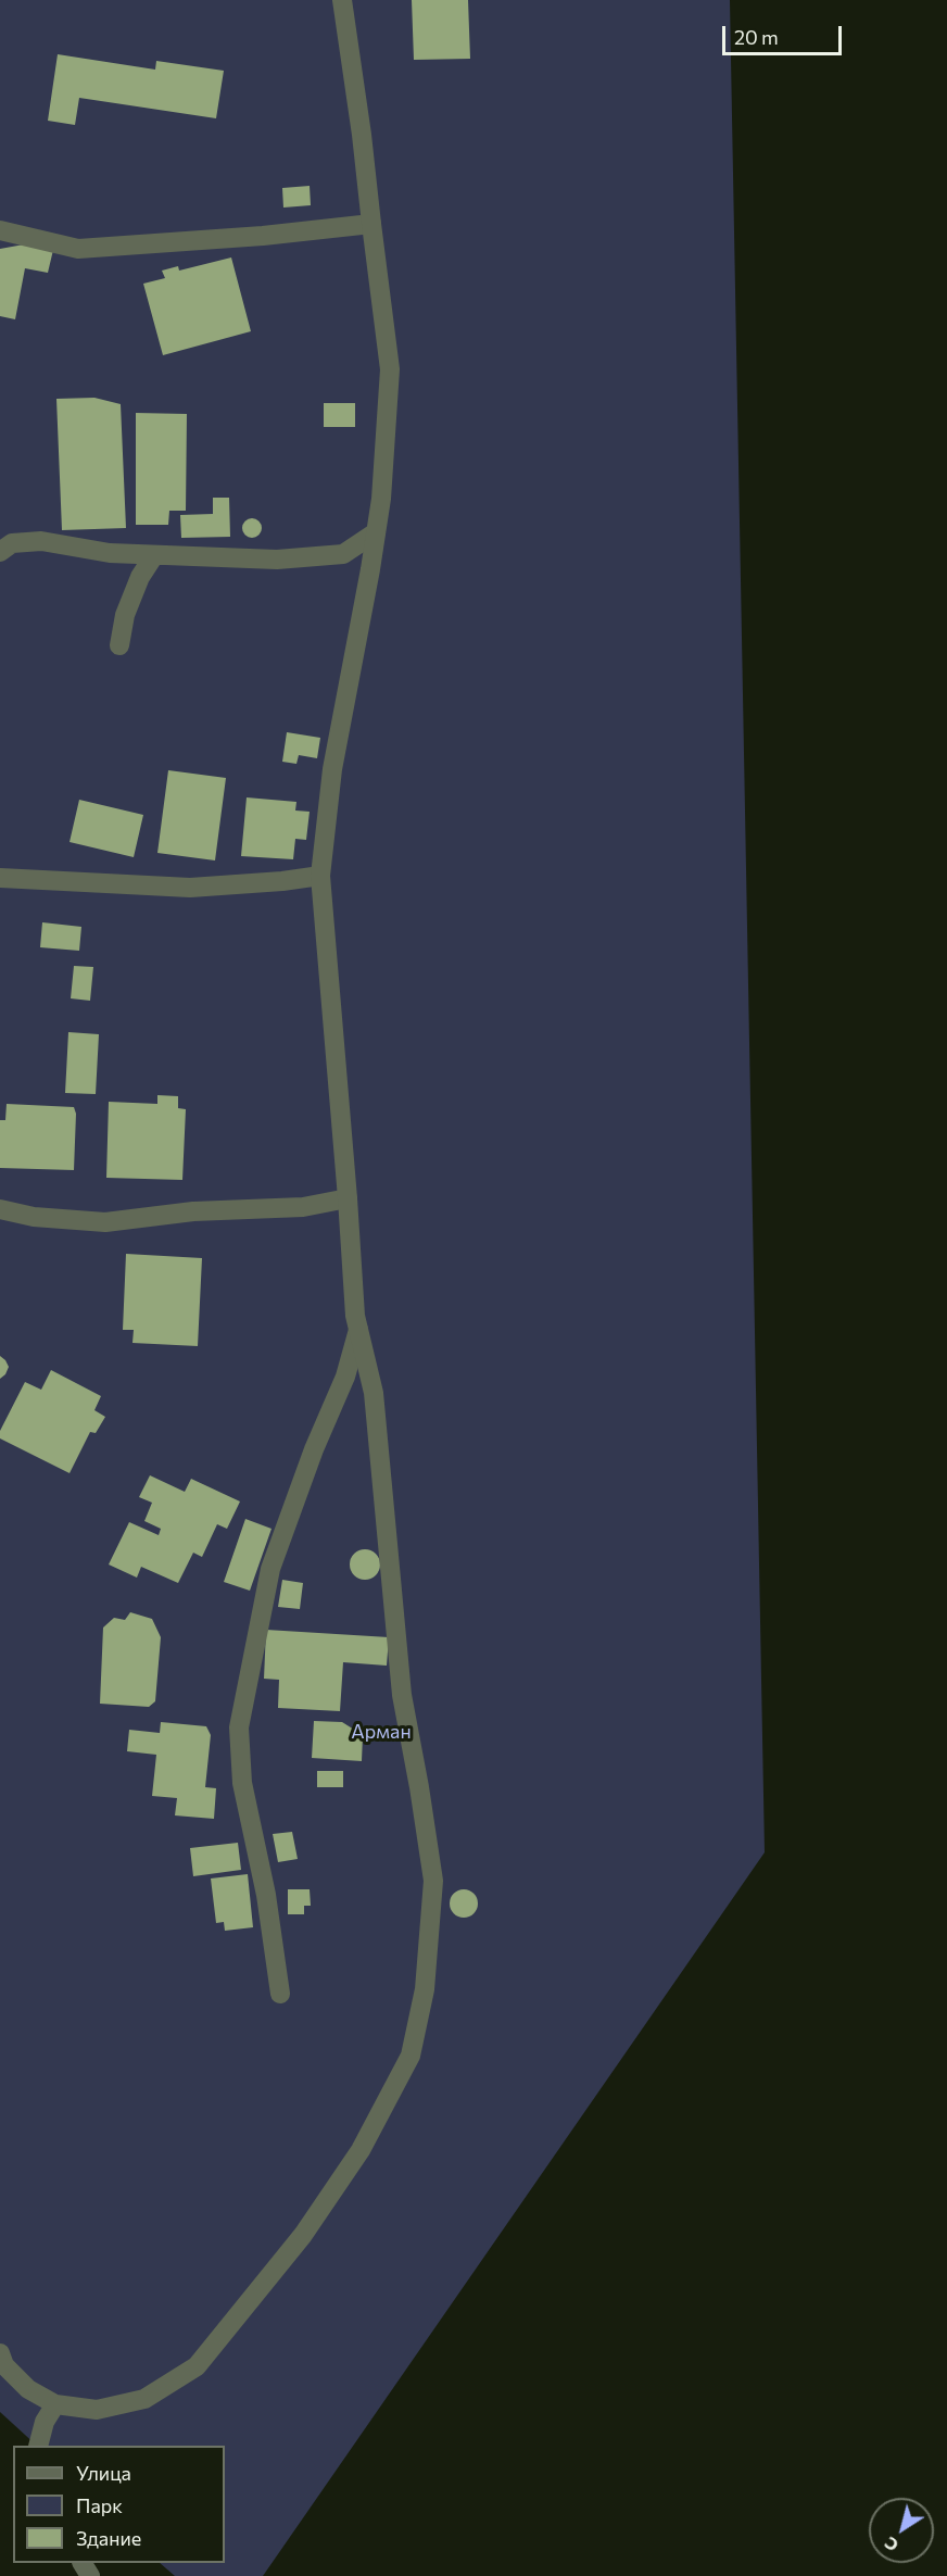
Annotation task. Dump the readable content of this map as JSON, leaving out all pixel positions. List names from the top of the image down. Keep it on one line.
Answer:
{"parks":["Арман"],"legend":["Улица","Парк","Здание"],"scale_bar":"20 m","north":"bottom left"}
